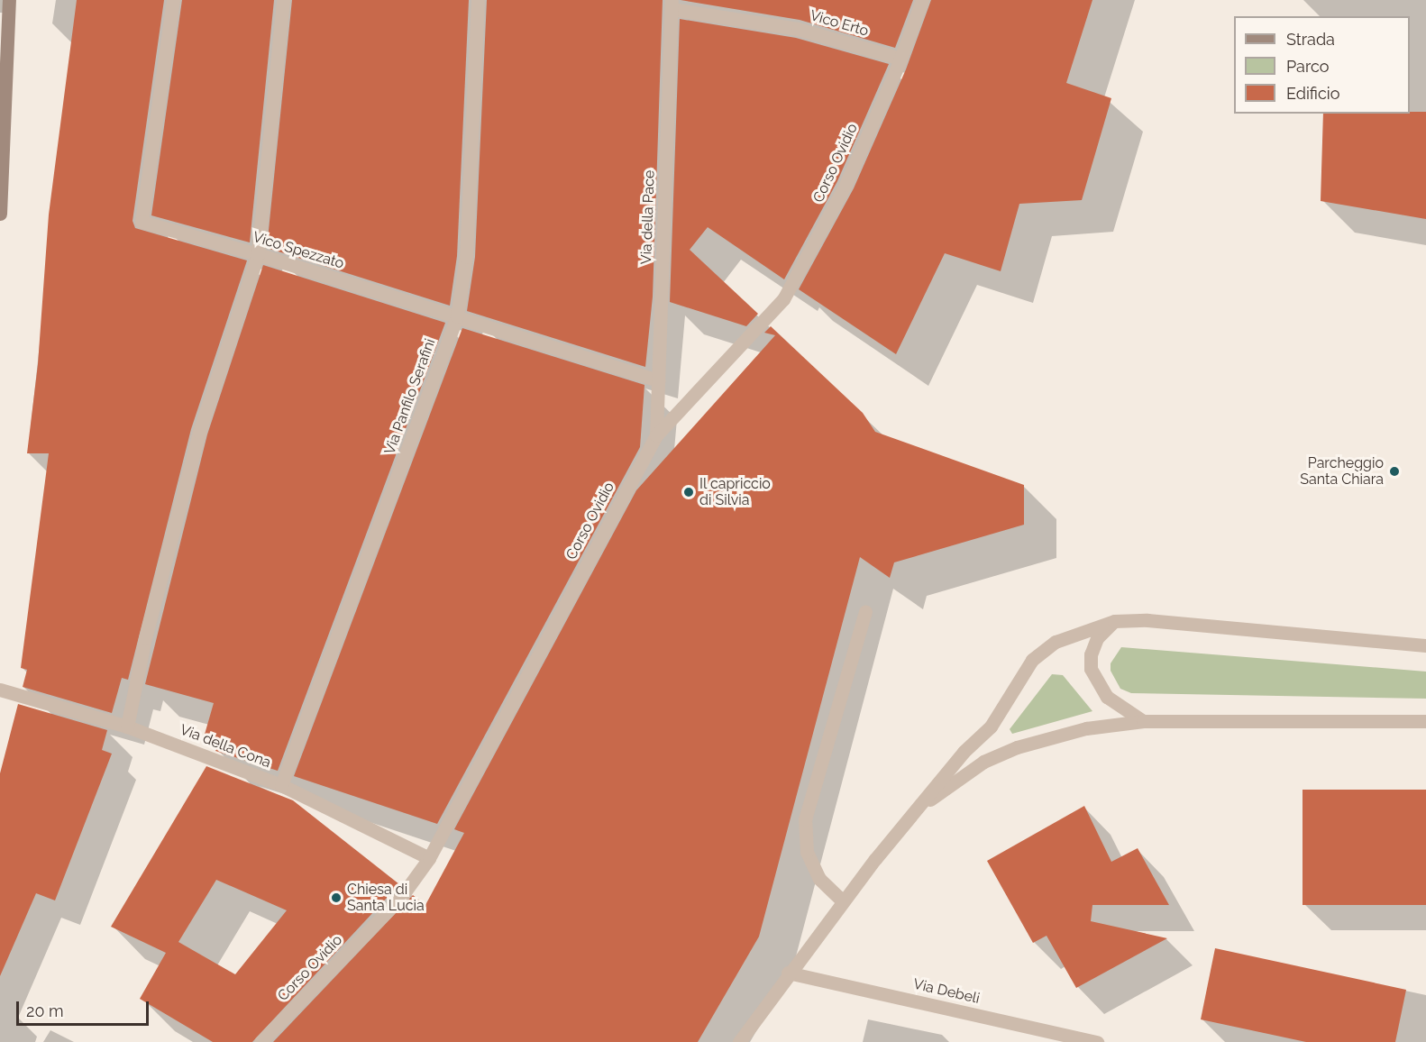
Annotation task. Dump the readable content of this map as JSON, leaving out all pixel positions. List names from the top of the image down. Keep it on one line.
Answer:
{"streets":{"street":["Vico Erto","Corso Ovidio","Via della Pace","Vico Spezzato","Via Panfilo Serafini","Via della Cona","Via Debeli"]},"crossings":[["Vico Erto","Corso Ovidio"],["Vico Erto","Via della Pace"],["Corso Ovidio","Via della Pace"],["Corso Ovidio","Via della Cona"],["Via della Pace","Vico Spezzato"],["Vico Spezzato","Via Panfilo Serafini"],["Via Panfilo Serafini","Via della Cona"]],"places":["Parcheggio Santa Chiara","Il capriccio di Silvia","Chiesa di Santa Lucia"],"legend":["Strada","Parco","Edificio"],"scale_bar":"20 m"}
